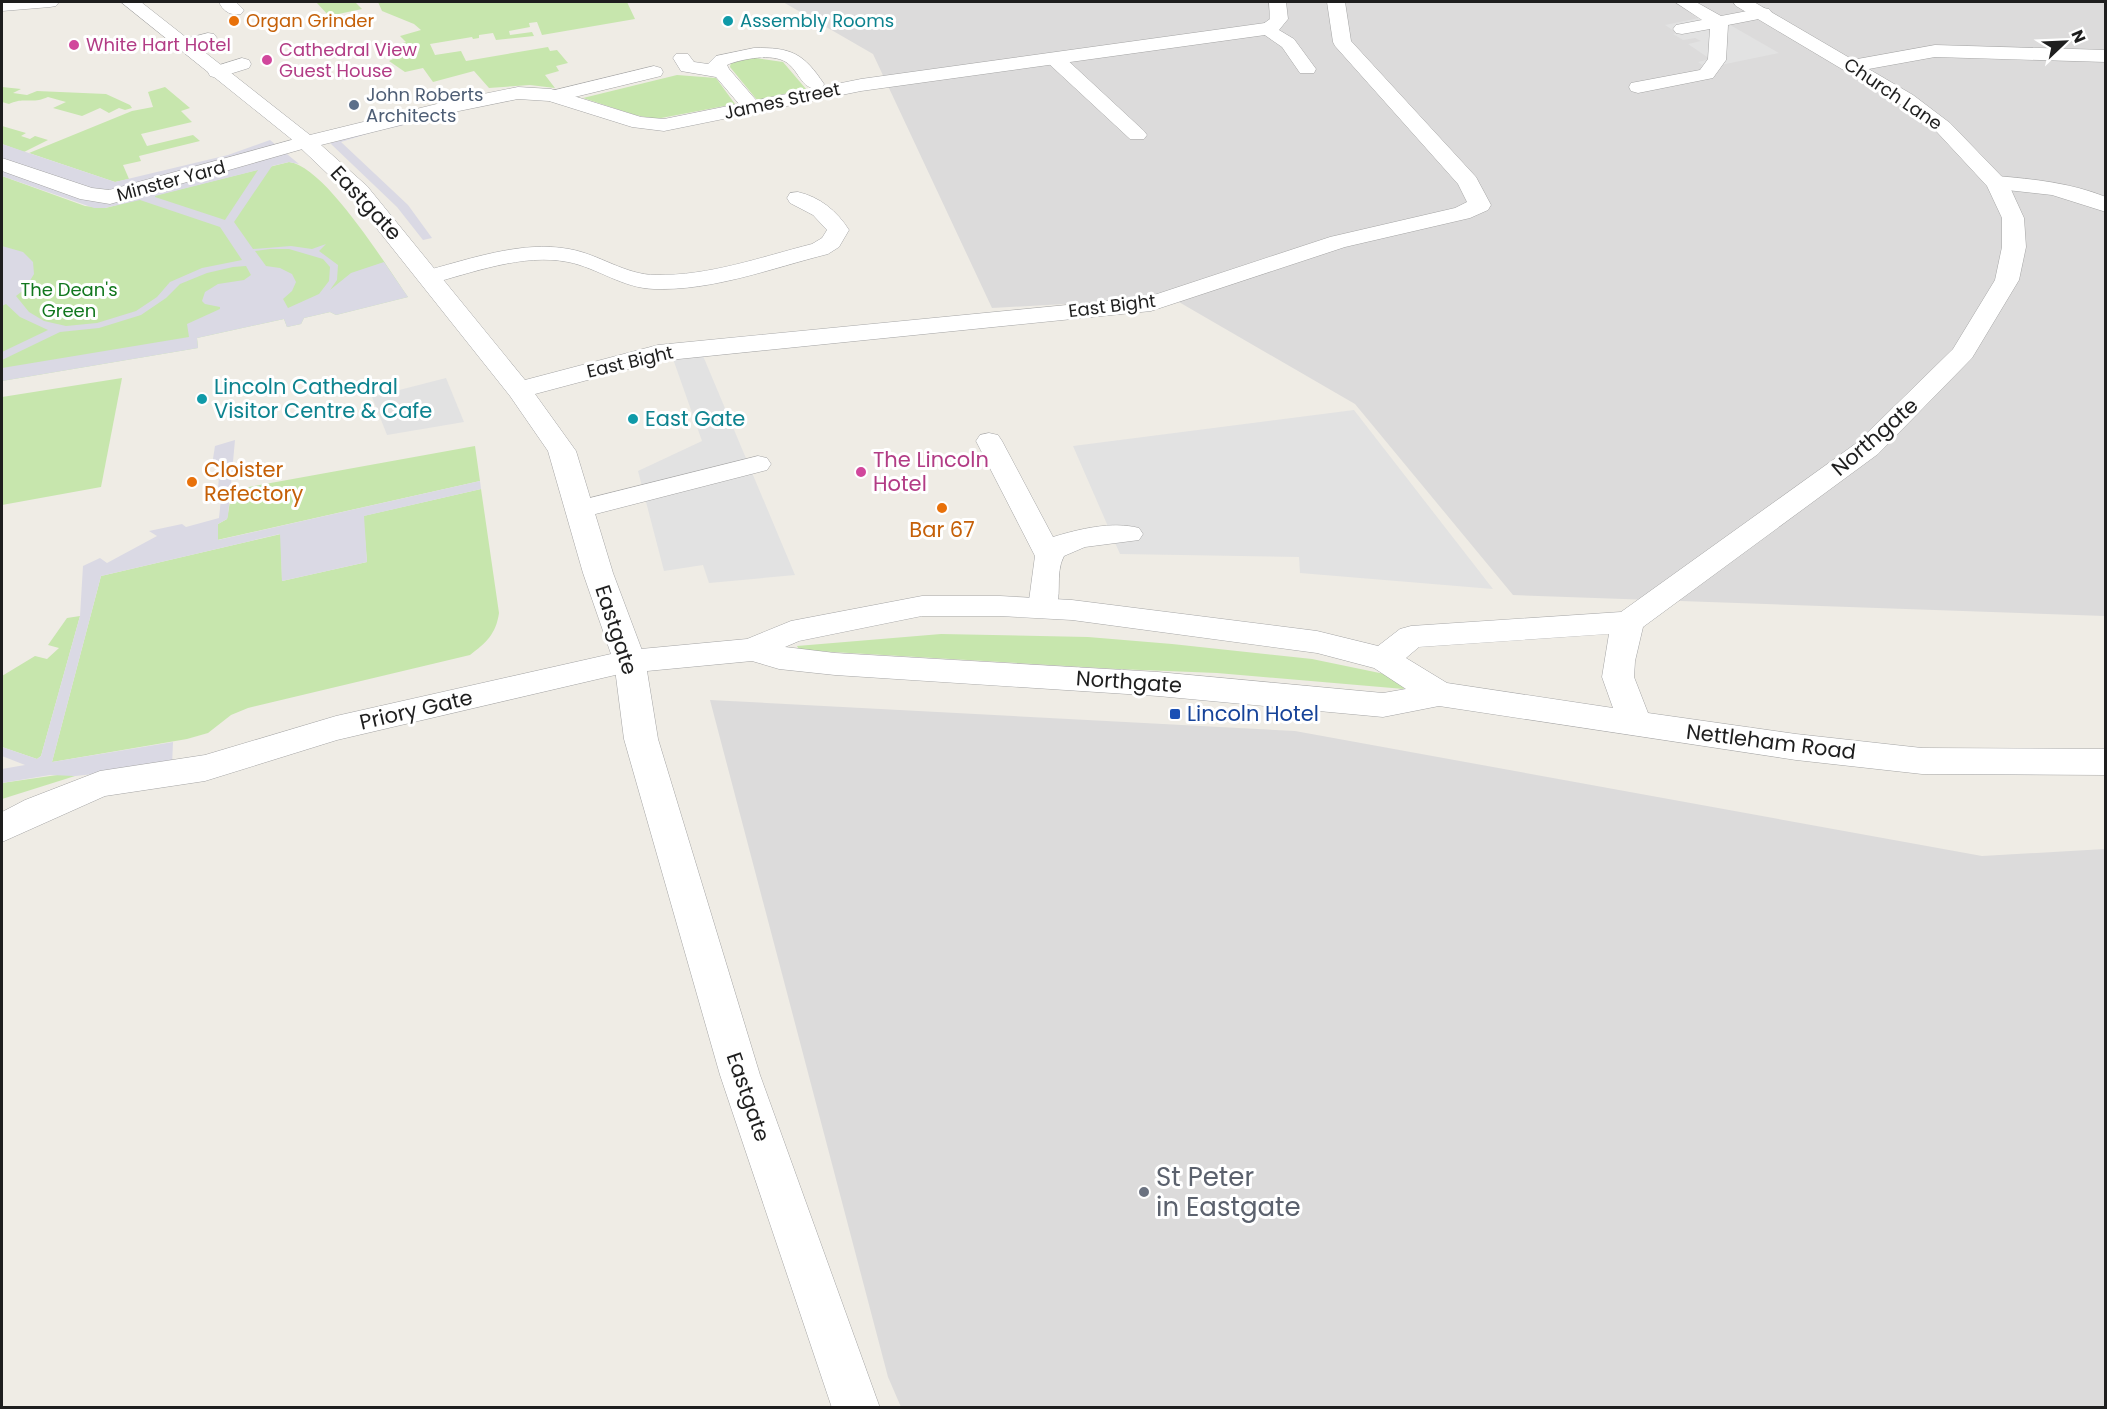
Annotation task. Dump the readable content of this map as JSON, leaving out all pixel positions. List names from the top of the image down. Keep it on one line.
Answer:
{"streets":{"street":["Church Lane","James Street","Minster Yard","Eastgate","East Bight","Northgate","Priory Gate","Nettleham Road"]},"crossings":[["Church Lane","Northgate"],["James Street","Minster Yard"],["James Street","Eastgate"],["Minster Yard","Eastgate"],["Eastgate","East Bight"],["Eastgate","Northgate"],["Eastgate","Priory Gate"],["Northgate","Priory Gate"],["Northgate","Nettleham Road"]],"parks":["The Dean's Green"],"places":{"other":["Organ Grinder","Assembly Rooms","White Hart Hotel","Cathedral View Guest House","John Roberts Architects","Lincoln Cathedral Visitor Centre & Cafe","East Gate","The Lincoln Hotel","Cloister Refectory","Bar 67","St Peter in Eastgate"],"transit":["Lincoln Hotel"]},"north":"top right"}
